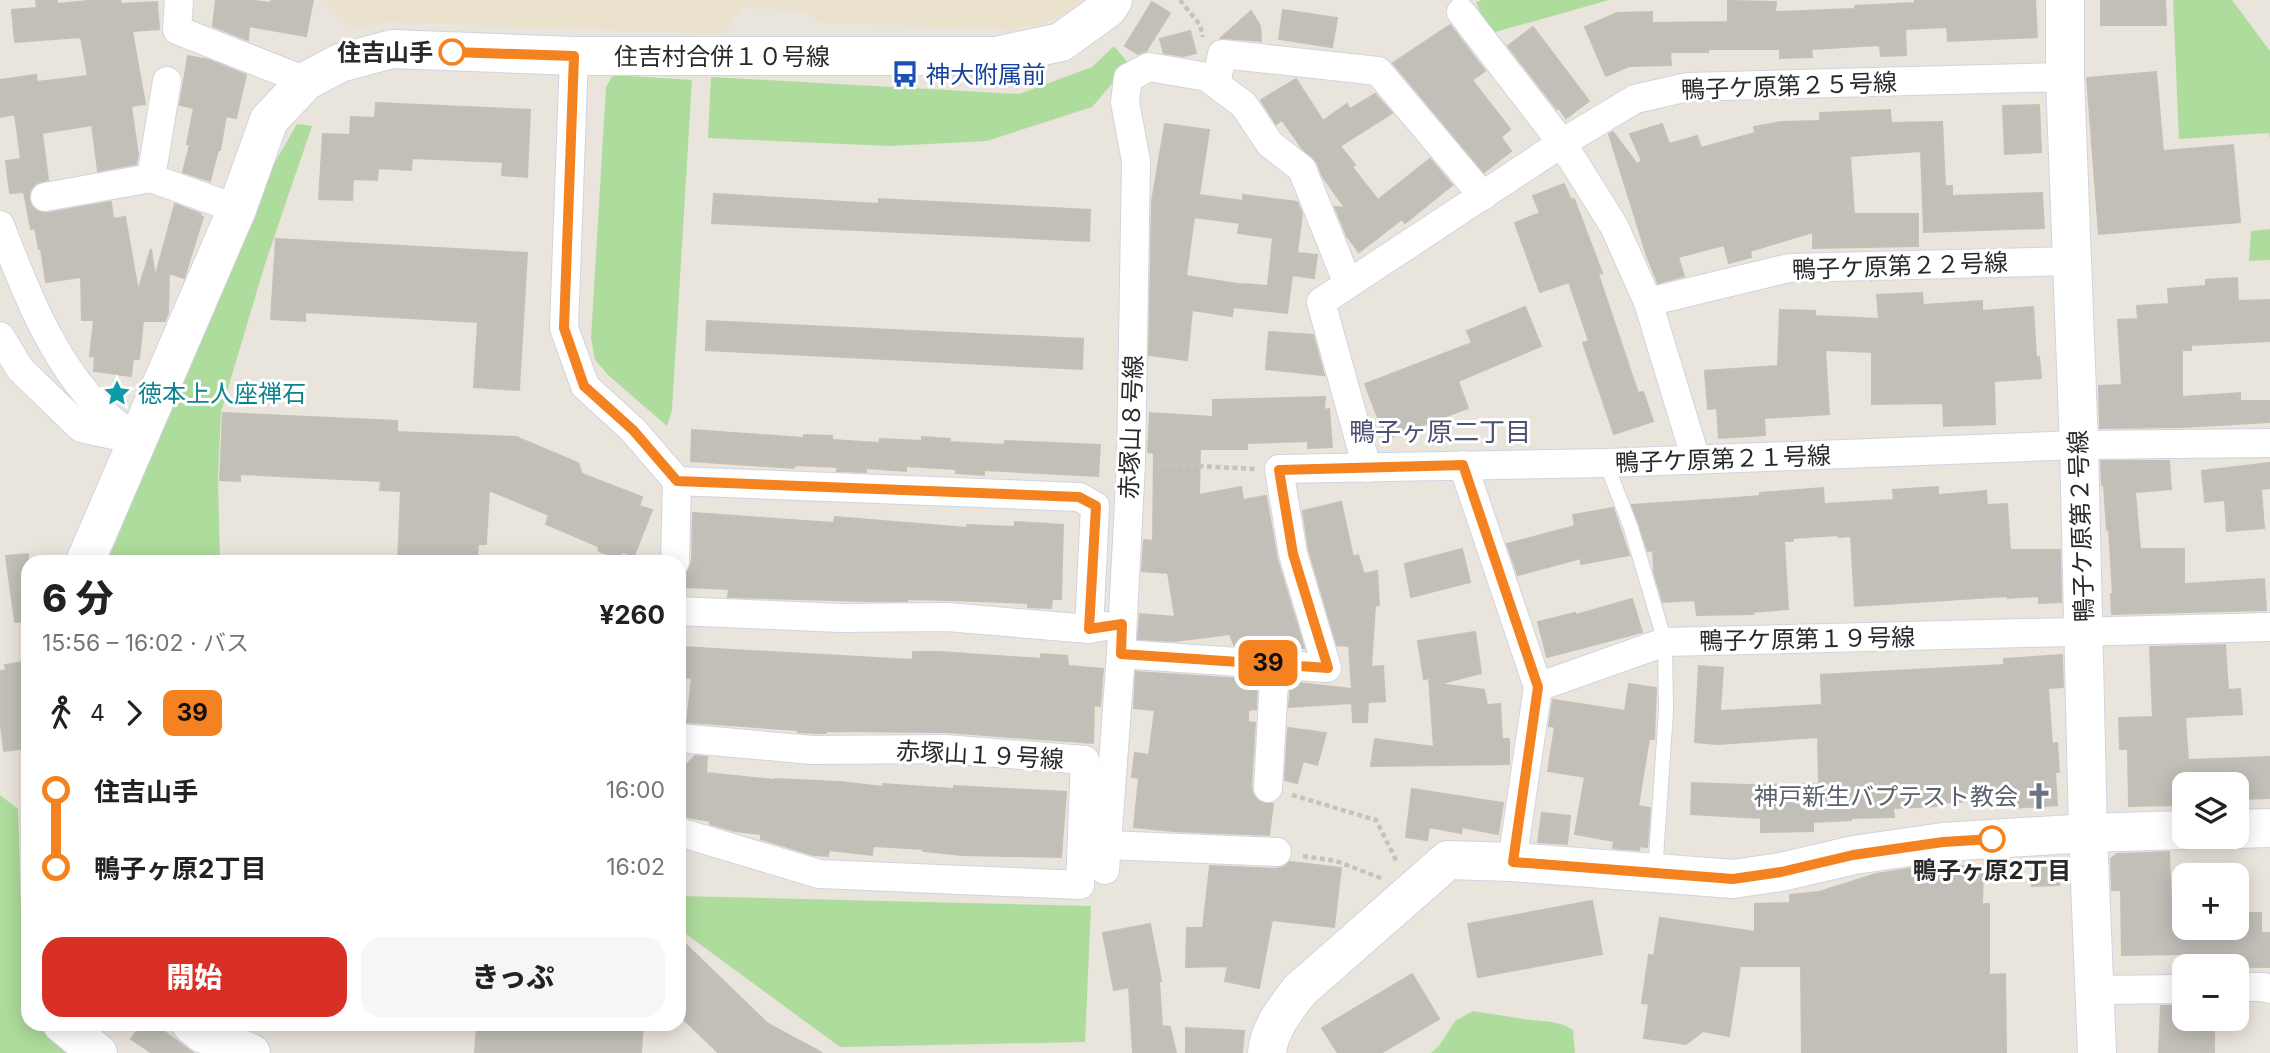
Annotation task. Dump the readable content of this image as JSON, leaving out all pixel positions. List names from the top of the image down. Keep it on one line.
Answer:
{"streets":{"street":["住吉村合併１０号線","鴨子ケ原第２５号線","鴨子ケ原第２２号線","赤塚山８号線","鴨子ケ原第２１号線","鴨子ケ原第２号線","鴨子ケ原第１９号線","赤塚山１９号線"]},"crossings":[["鴨子ケ原第２５号線","鴨子ケ原第２１号線"],["鴨子ケ原第２５号線","鴨子ケ原第２号線"],["鴨子ケ原第２２号線","鴨子ケ原第２号線"],["鴨子ケ原第２１号線","鴨子ケ原第２号線"],["鴨子ケ原第２号線","鴨子ケ原第１９号線"]],"districts":["鴨子ヶ原二丁目"],"places":{"other":["住吉山手","鴨子ヶ原2丁目"],"bus stop":["神大附属前"],"place":["徳本上人座禅石"],"church":["神戸新生バプテスト教会"]},"lines":["bus line 39"],"page":{"on_map":"39","heading":["6 分","15:56 – 16:02 · バス","¥260"],"legs":["4","39"],"list":[{"name":"住吉山手","value":"16:00"},{"name":"鴨子ヶ原2丁目","value":"16:02"}],"map_buttons":["+","−"],"buttons":["開始","きっぷ"]}}
